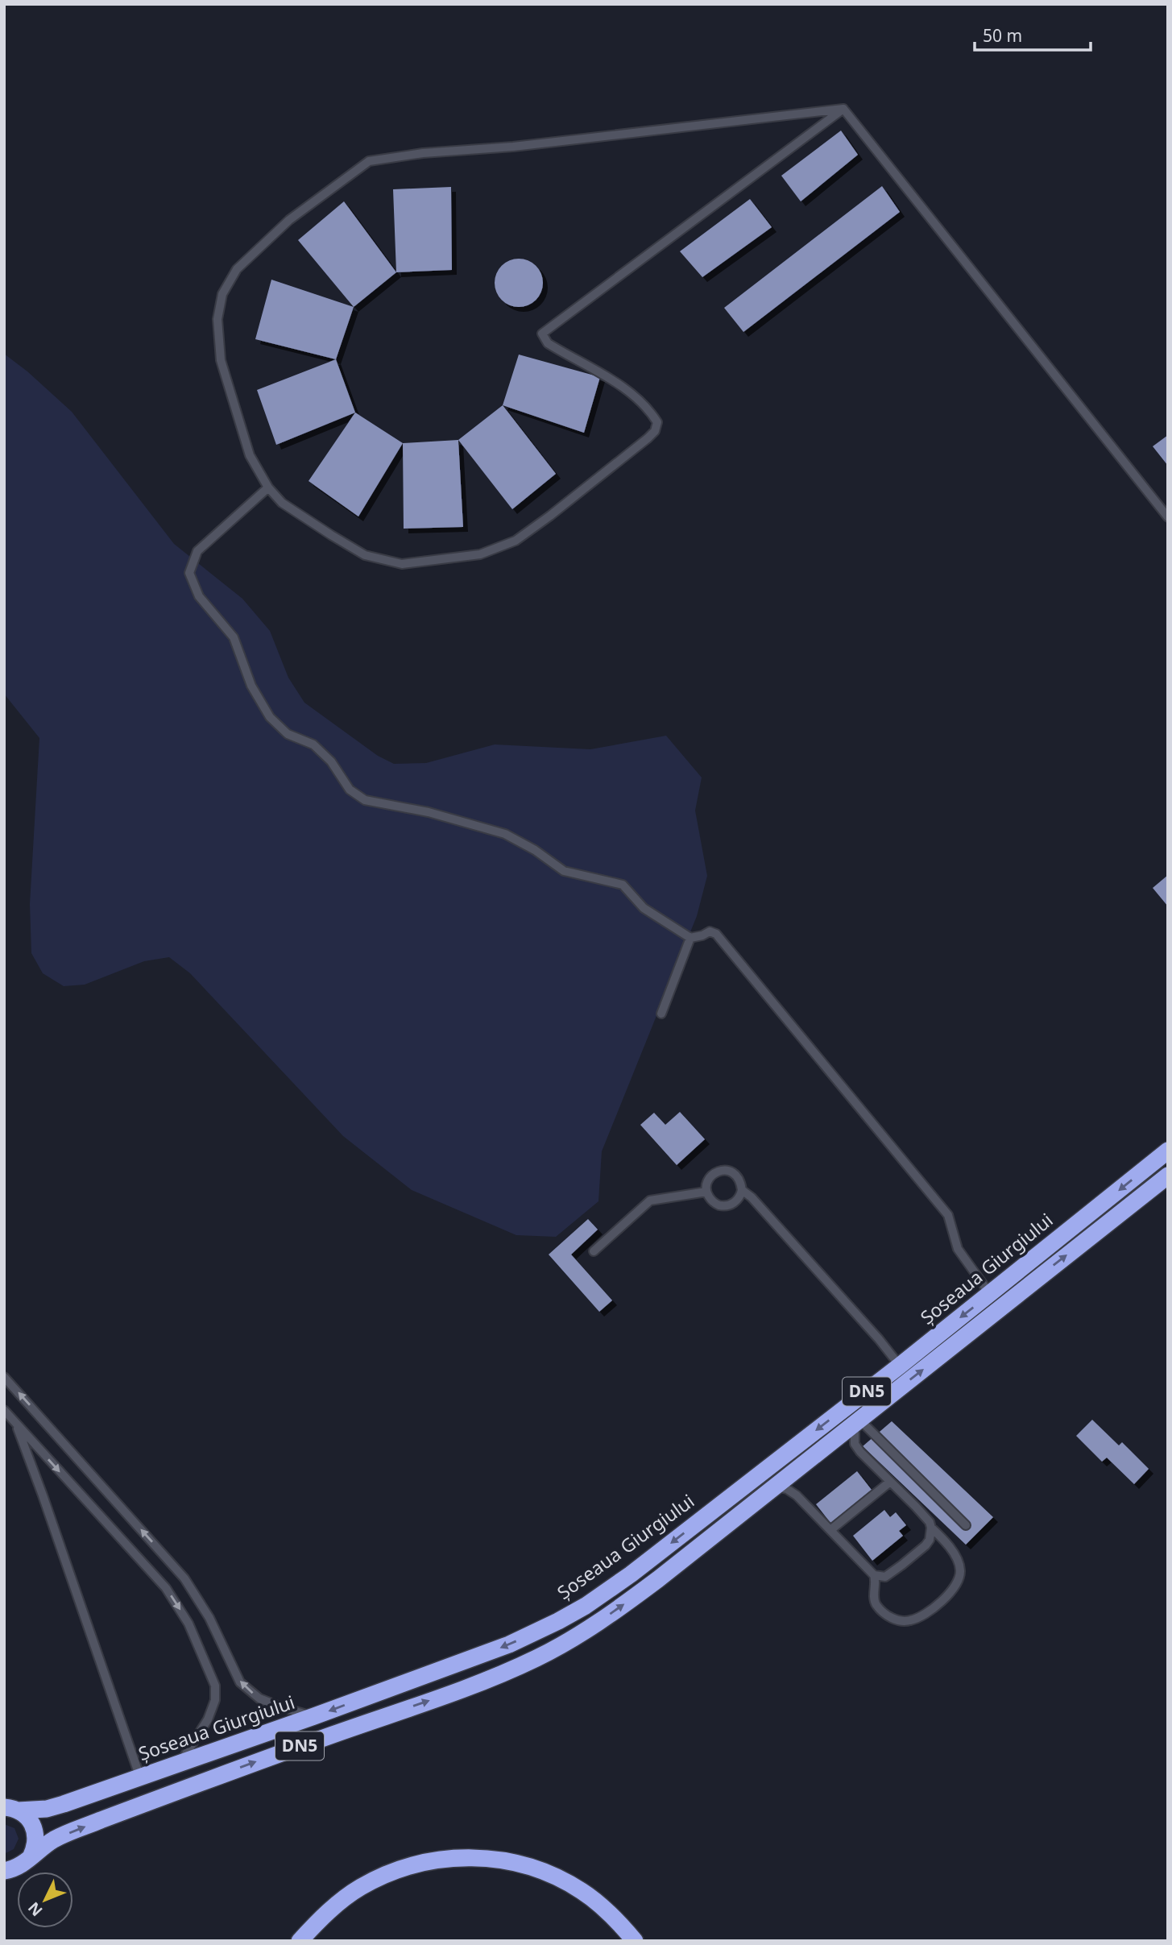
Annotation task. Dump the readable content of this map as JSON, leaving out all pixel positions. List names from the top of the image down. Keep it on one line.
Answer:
{"streets":{"highway":["Șoseaua Giurgiului","DN5"]},"scale_bar":"50 m","north":"bottom left"}
